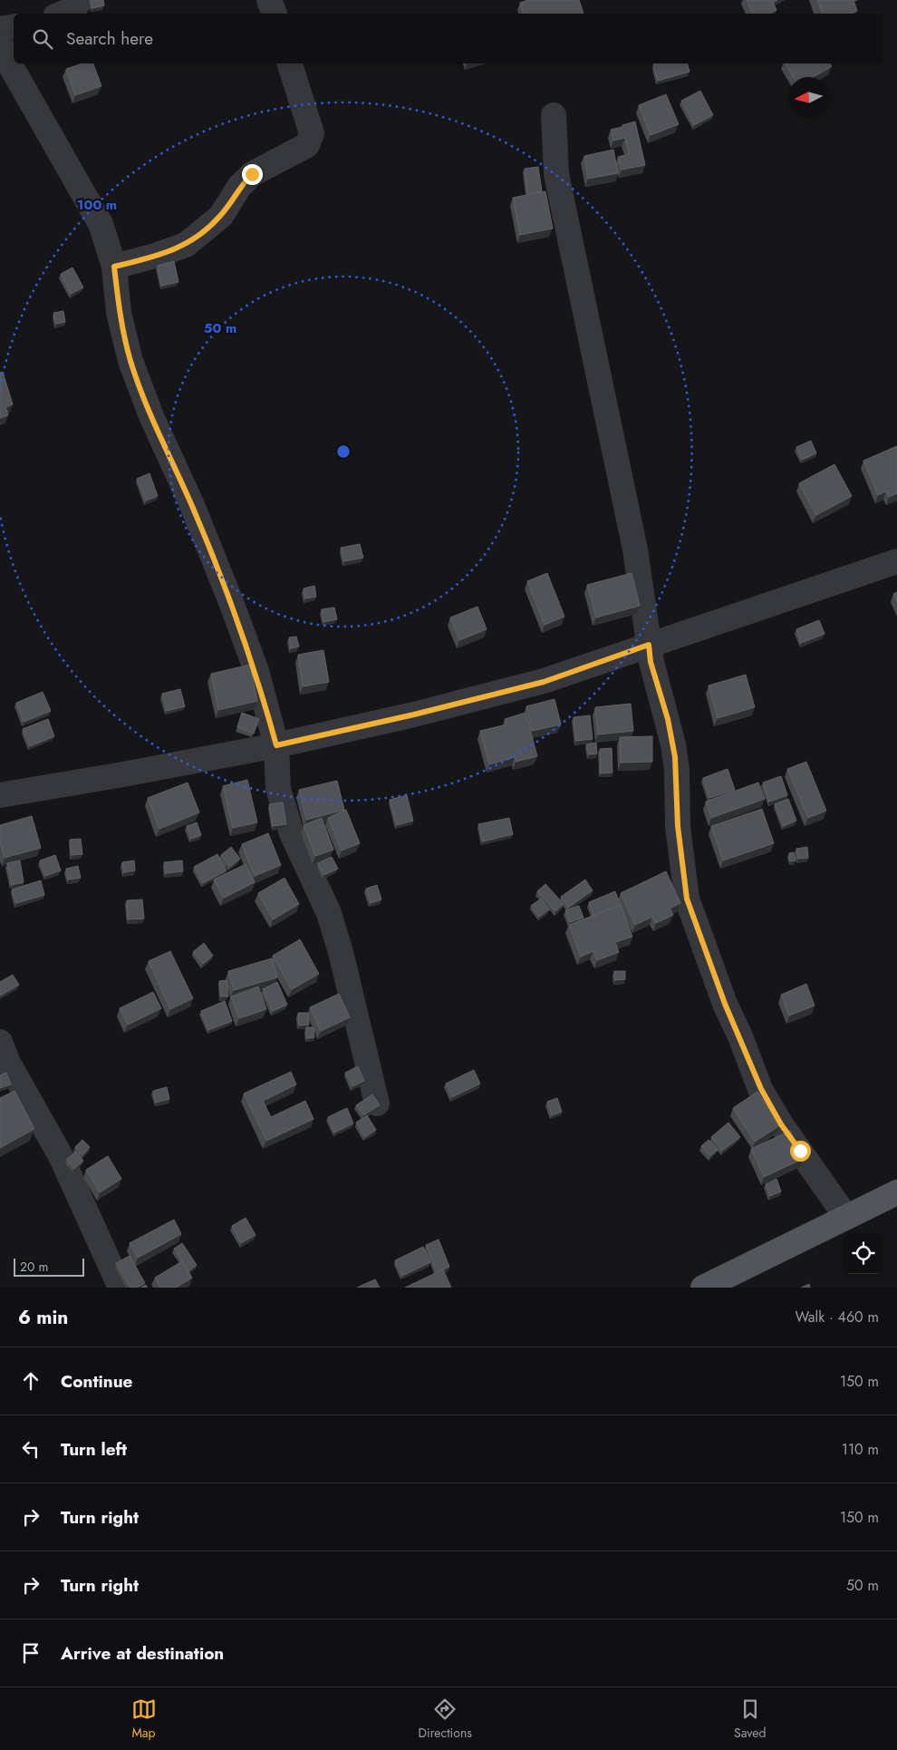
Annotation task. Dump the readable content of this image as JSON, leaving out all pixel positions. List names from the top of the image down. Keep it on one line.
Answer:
{"scale_bar":"20 m","north":"left","page":{"search":"Search here","scale":"20 m","heading":["6 min","Walk · 460 m"],"list":[["Continue","150 m"],["Turn left","110 m"],["Turn right","150 m"],["Turn right","50 m"],"Arrive at destination"],"nav":["Map","Directions","Saved"]},"rings":["100 m","50 m"]}
